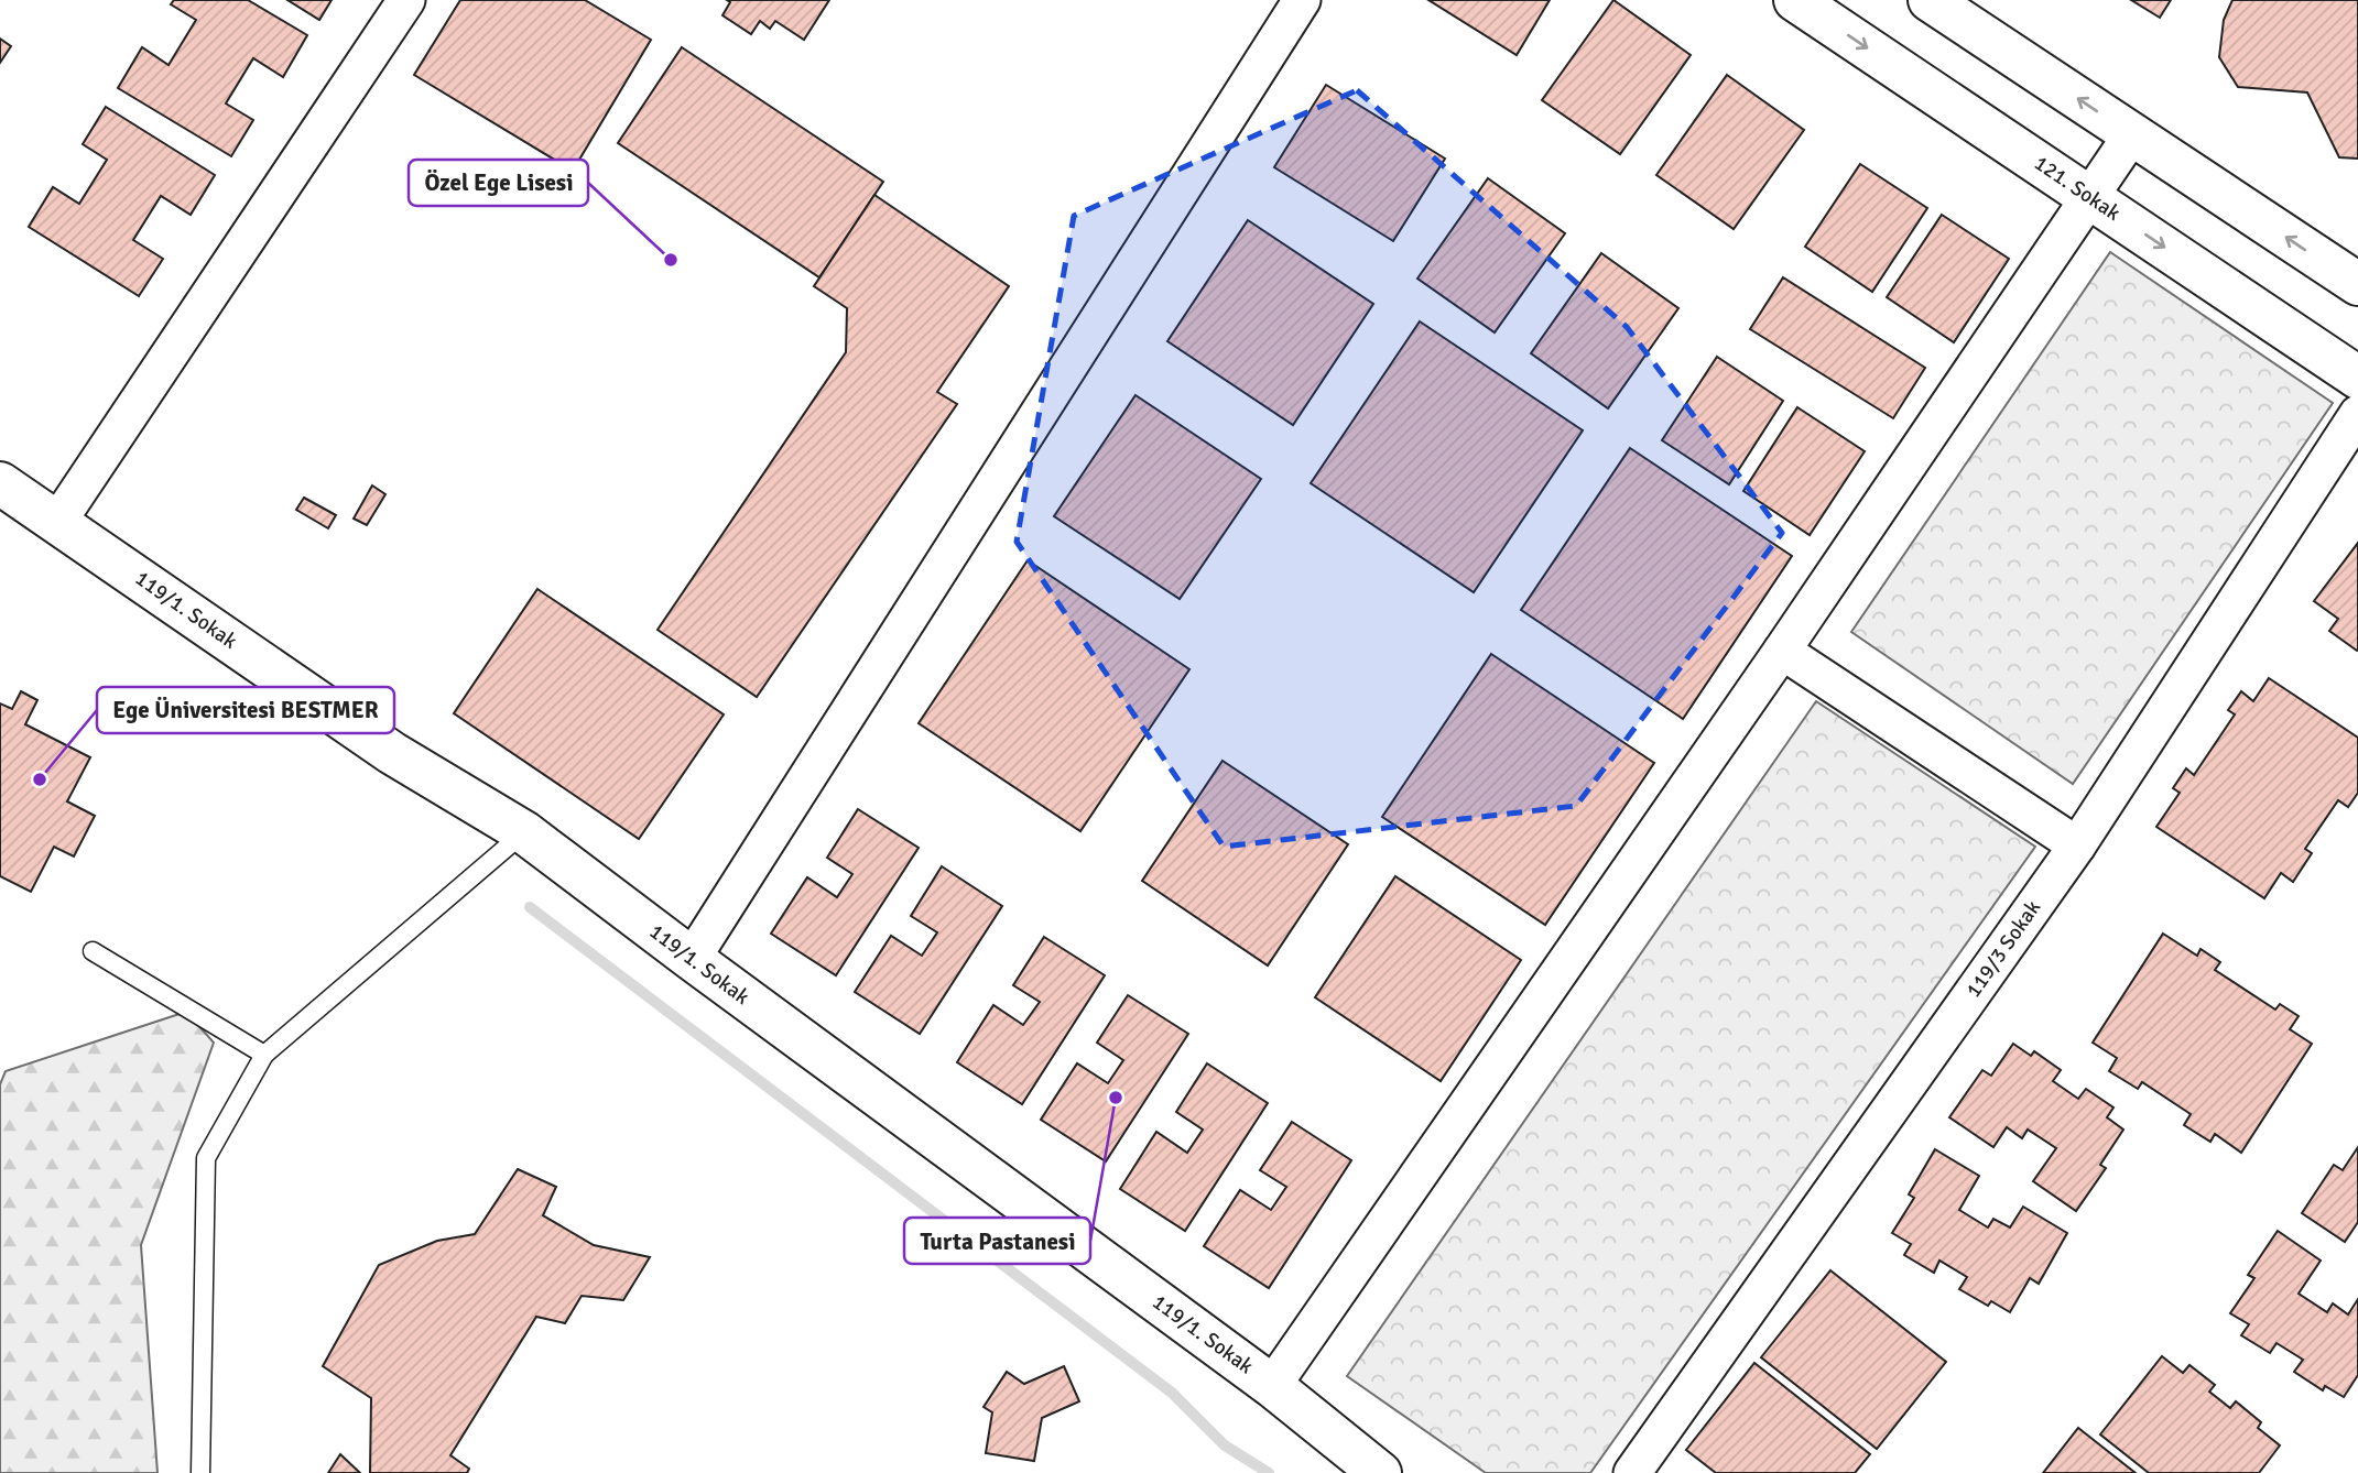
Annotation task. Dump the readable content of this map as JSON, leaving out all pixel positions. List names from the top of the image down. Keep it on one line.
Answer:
{"streets":{"street":["121. Sokak","119/1. Sokak","119/3 Sokak"]},"places":["Özel Ege Lisesi","Ege Üniversitesi BESTMER","Turta Pastanesi"]}
